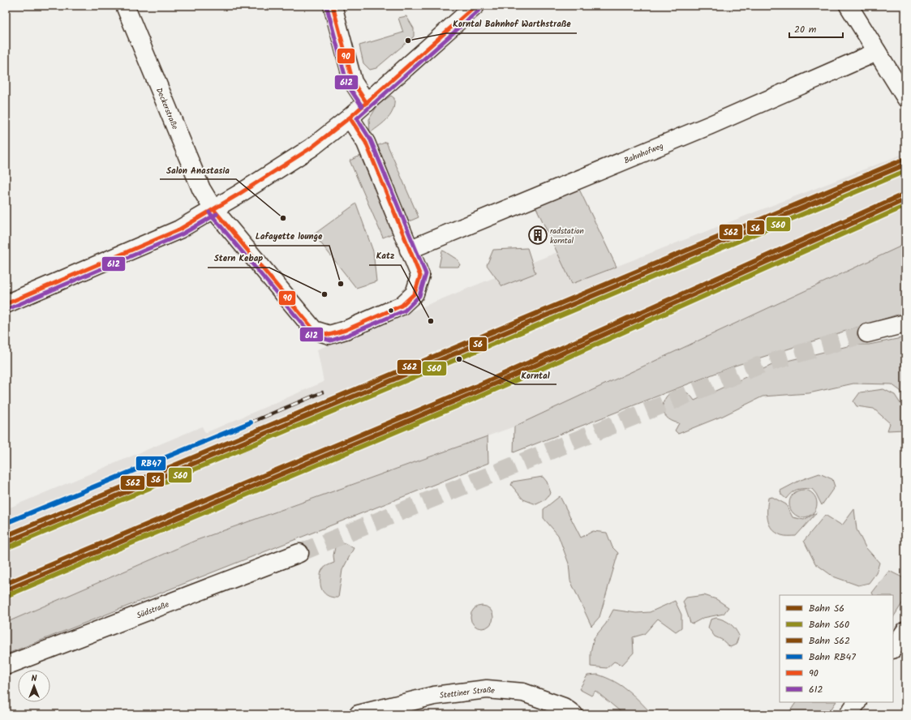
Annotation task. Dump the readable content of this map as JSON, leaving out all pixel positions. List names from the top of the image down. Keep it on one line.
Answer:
{"streets":{"street":["Deckerstraße","Bahnhofweg","Südstraße","Stettiner Straße"]},"crossings":[["Deckerstraße","Bahnhofweg"]],"places":{"other":["Korntal Bahnhof Warthstraße","Salon Anastasia","Lafayette lounge","Stern Kebap","Katz","Korntal"],"building":["radstation korntal"]},"lines":["transit line 90","transit line 612","rail line S62","rail line S6","rail line S60","rail line RB47"],"legend":["Bahn S6","Bahn S60","Bahn S62","Bahn RB47","90","612"],"scale_bar":"20 m","north":"top"}
